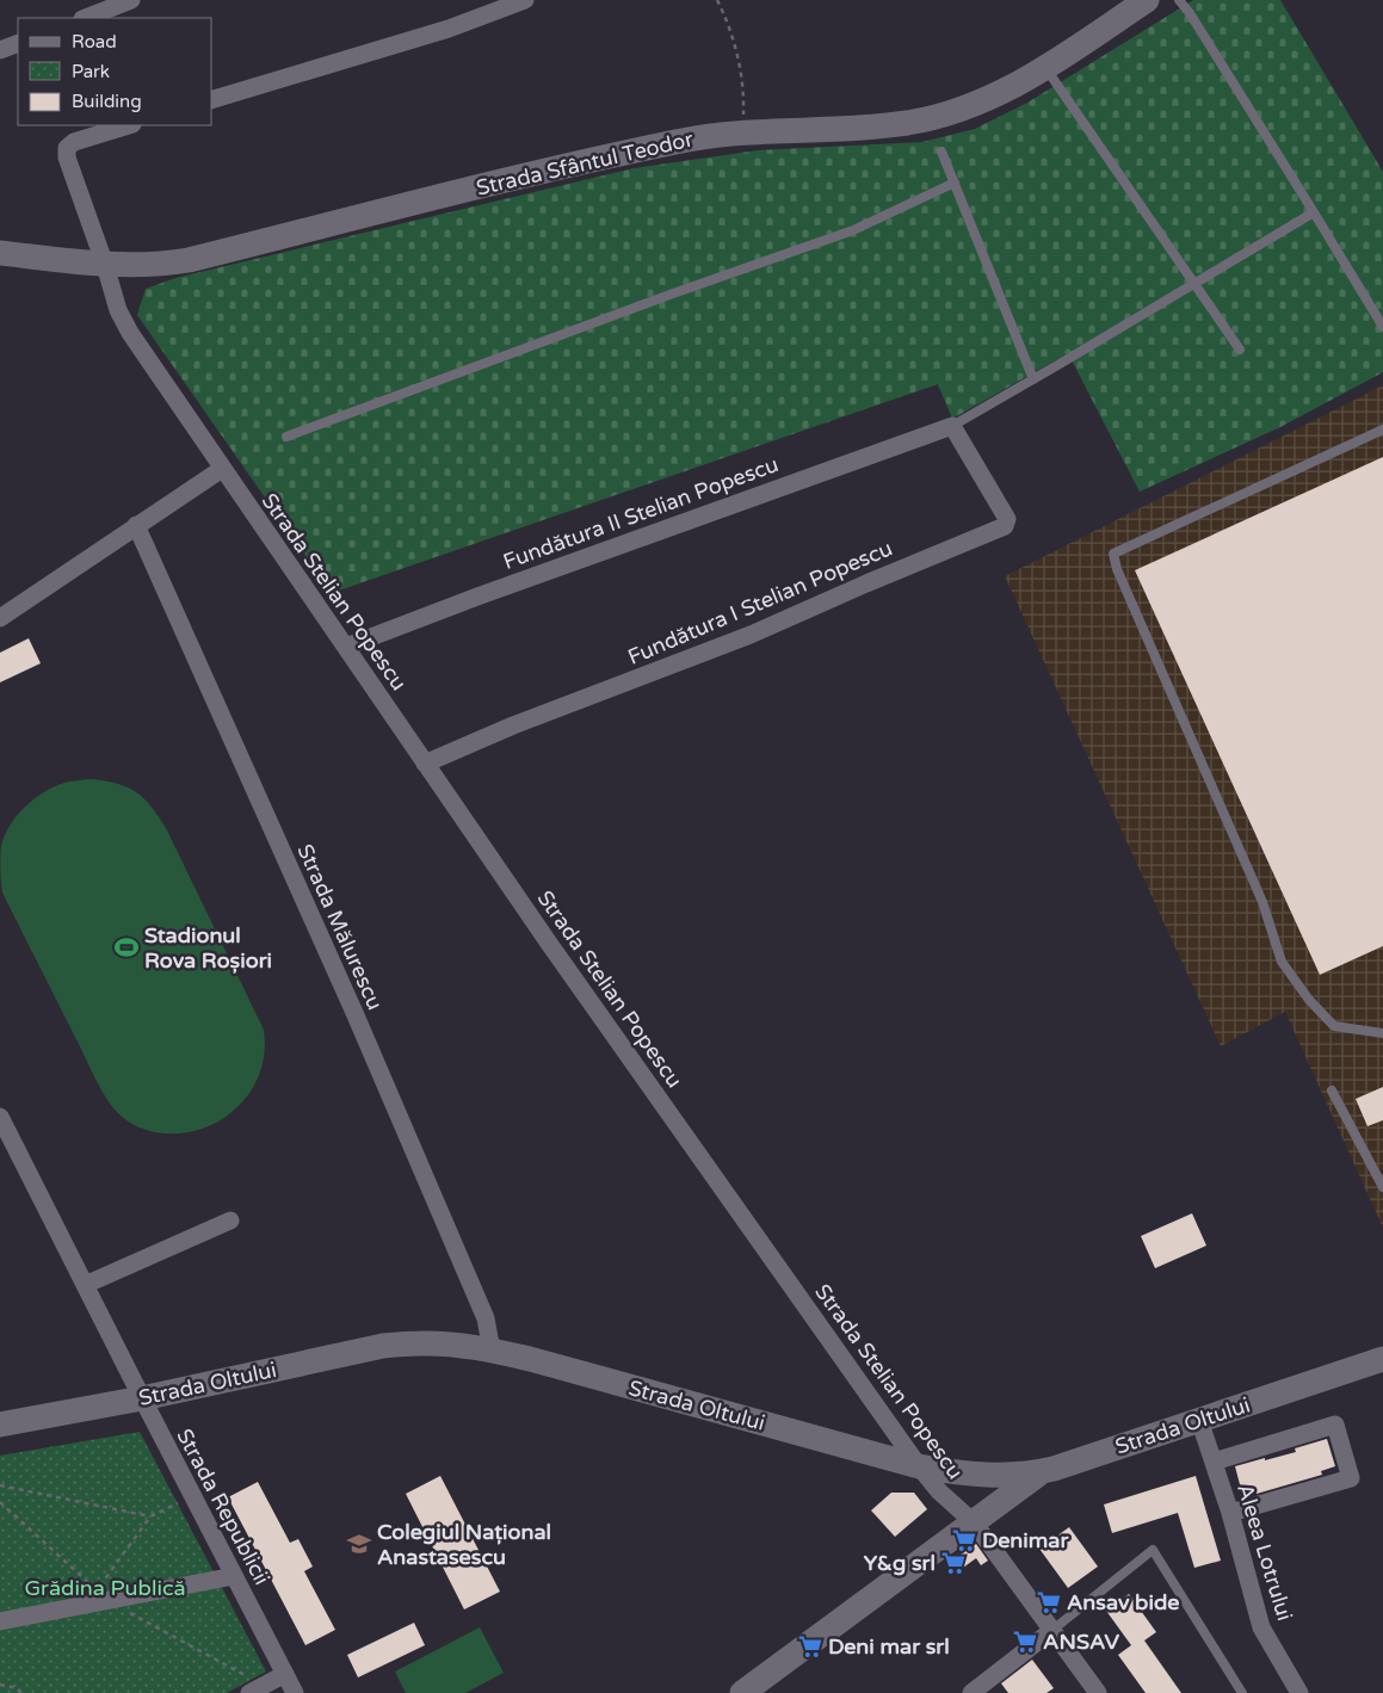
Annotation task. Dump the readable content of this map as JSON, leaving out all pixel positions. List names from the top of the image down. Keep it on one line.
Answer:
{"streets":{"main road":["Strada Sfântul Teodor","Strada Oltului"],"street":["Fundătura II Stelian Popescu","Strada Stelian Popescu","Fundătura I Stelian Popescu","Strada Mălurescu","Strada Republicii","Aleea Lotrului"]},"crossings":[["Strada Sfântul Teodor","Strada Stelian Popescu"],["Fundătura II Stelian Popescu","Strada Stelian Popescu"],["Fundătura II Stelian Popescu","Fundătura I Stelian Popescu"],["Strada Stelian Popescu","Fundătura I Stelian Popescu"],["Strada Stelian Popescu","Strada Oltului"],["Strada Mălurescu","Strada Oltului"],["Strada Oltului","Strada Republicii"],["Strada Oltului","Aleea Lotrului"]],"parks":["Grădina Publică"],"places":{"sports":["Stadionul Rova Roșiori"],"supermarket":["Denimar","Y&g srl","Ansav bide","ANSAV","Deni mar srl"],"school or university":["Colegiul Național Anastasescu"]},"legend":["Road","Park","Building"]}
